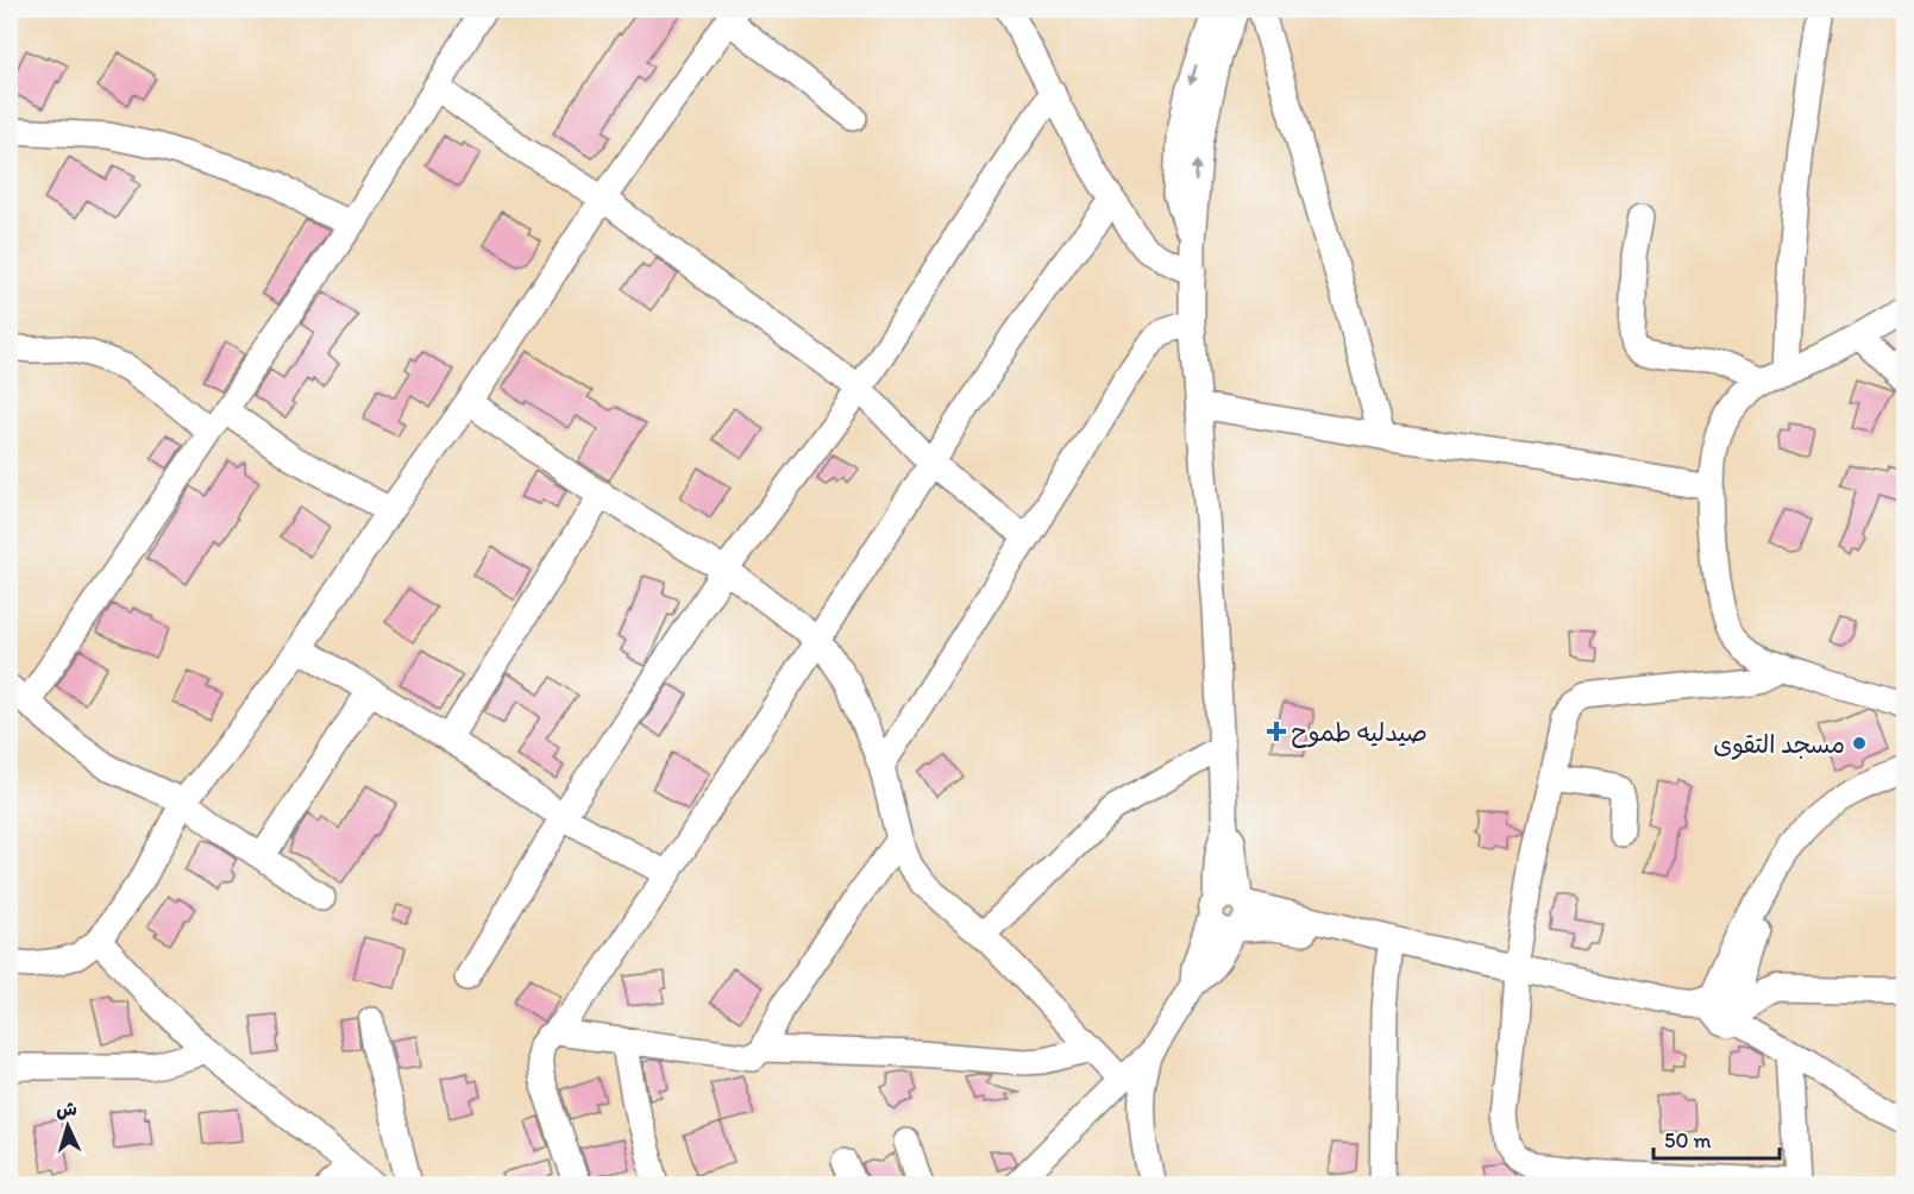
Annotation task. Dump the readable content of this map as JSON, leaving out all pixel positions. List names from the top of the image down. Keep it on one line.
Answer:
{"places":{"health":["صيدليه طموح"],"other":["مسجد التقوى"]},"scale_bar":"50 m","north":"top"}
